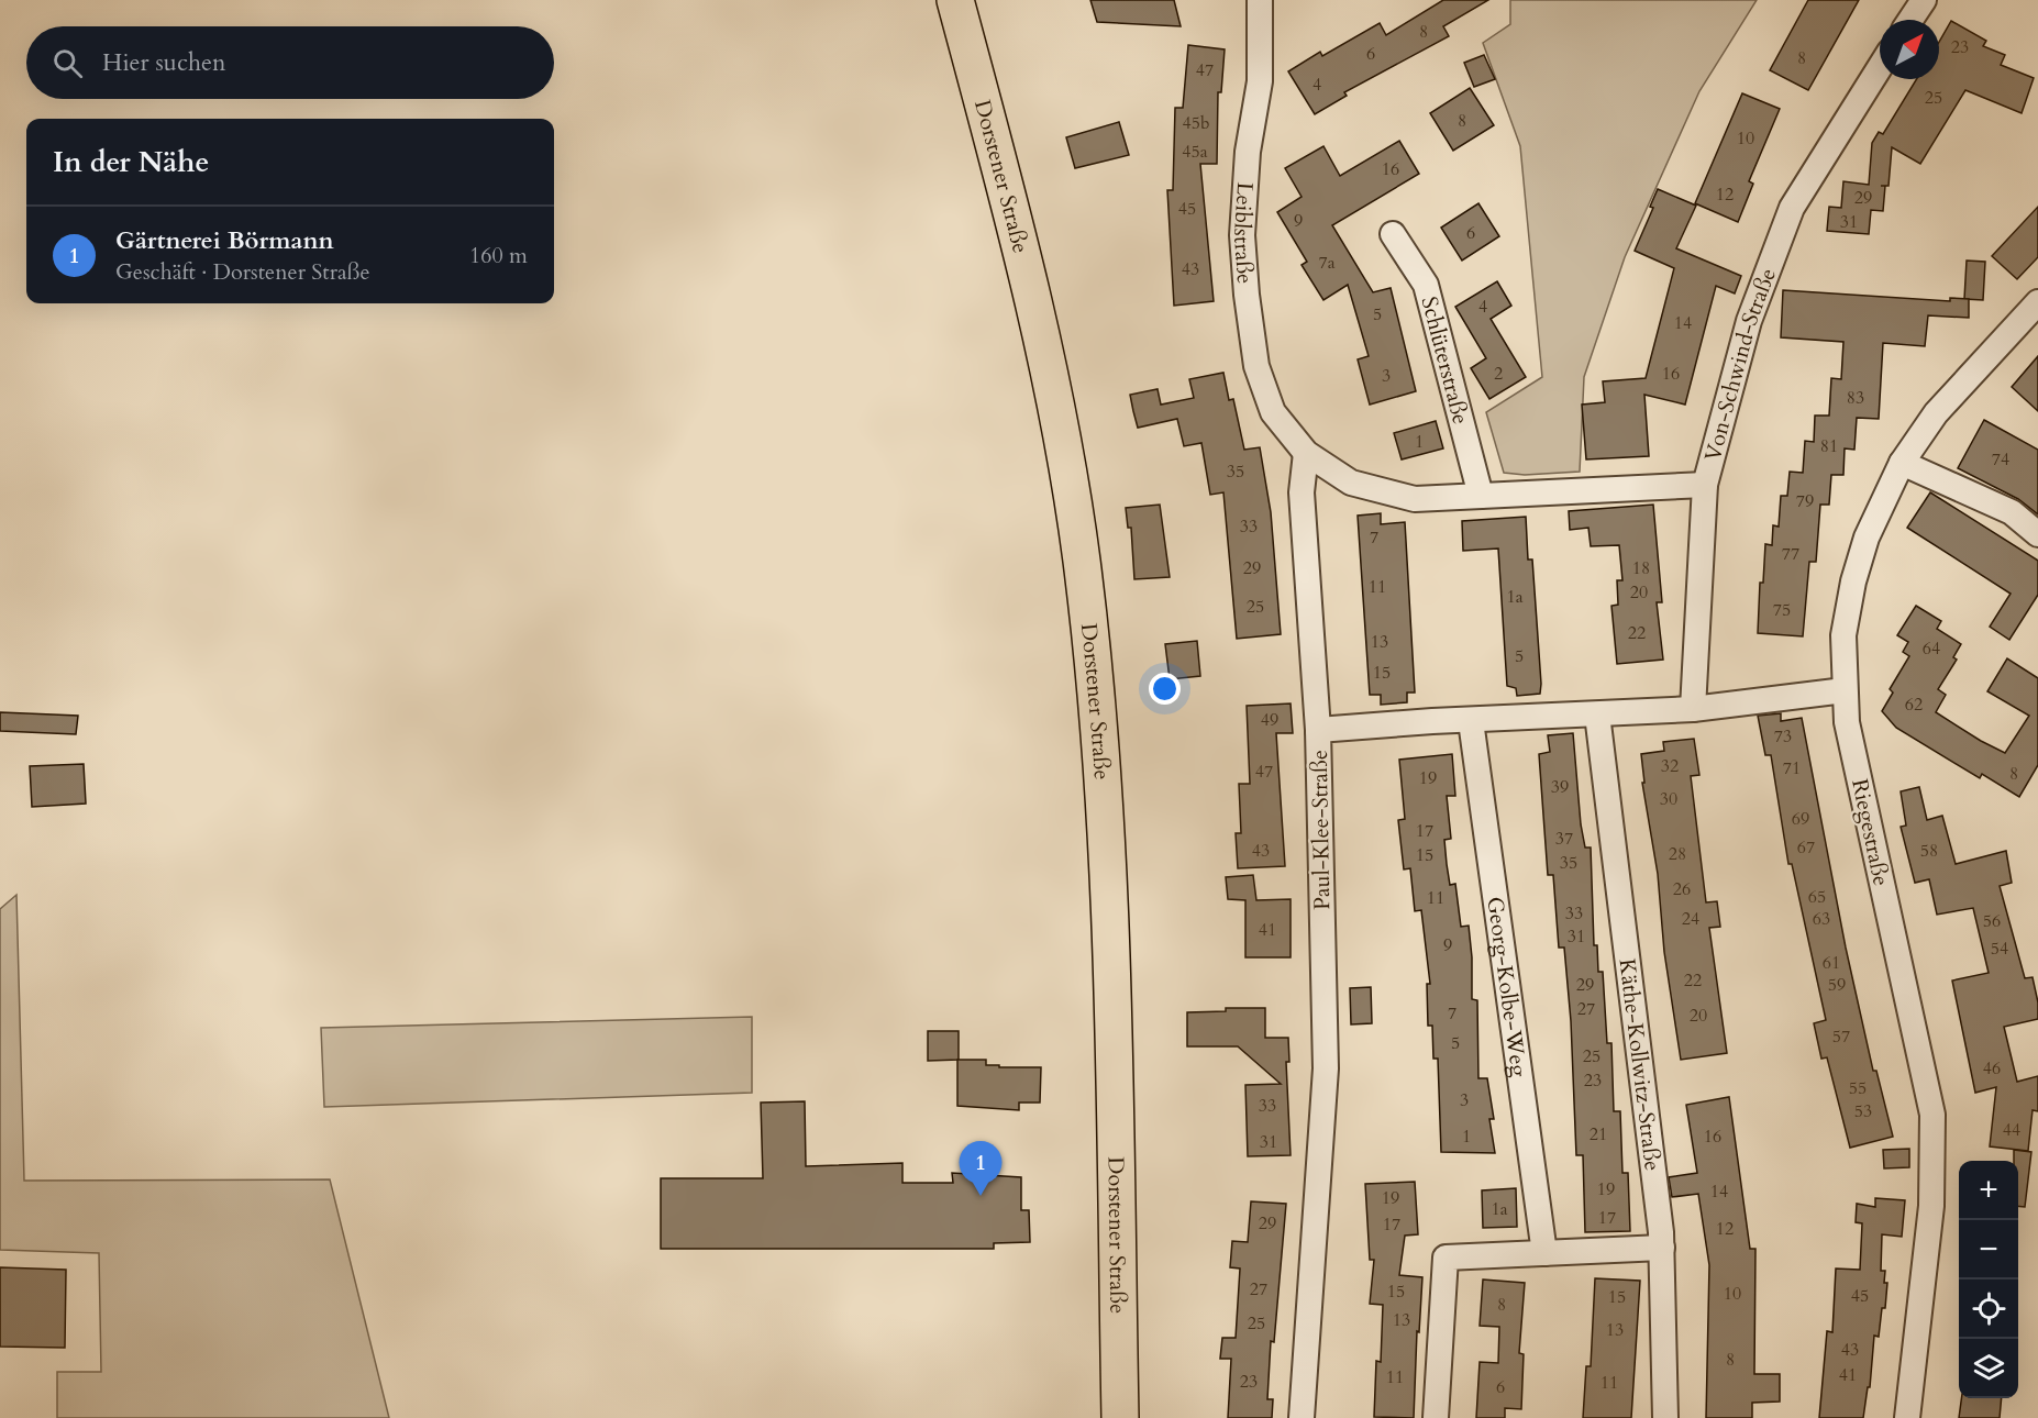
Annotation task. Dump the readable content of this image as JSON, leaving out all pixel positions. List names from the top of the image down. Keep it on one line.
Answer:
{"streets":{"main road":["Dorstener Straße"],"street":["Leiblstraße","Schlüterstraße","Von-Schwind-Straße","Paul-Klee-Straße","Riegestraße","Georg-Kolbe-Weg","Käthe-Kollwitz-Straße"]},"crossings":[["Leiblstraße","Schlüterstraße"],["Leiblstraße","Von-Schwind-Straße"],["Von-Schwind-Straße","Paul-Klee-Straße"],["Paul-Klee-Straße","Riegestraße"],["Paul-Klee-Straße","Georg-Kolbe-Weg"],["Paul-Klee-Straße","Käthe-Kollwitz-Straße"]],"house_numbers":["8","23","6","8","47","4","25","8","45b","10","45a","16","12","29","45","9","31","6","7a","43","4","5","14","2","16","3","83","1","81","74","35","79","33","7","77","29","18","11","20","1a","25","75","22","13","64","5","15","62","49","73","32","71","47","8","19","39","30","69","17","37","67","43","58","28","15","35","26","65","11","33","24","63","56","41","31","9","54","61","22","29","59","27","7","20","57","5","25","46","23","55","3","33","53","44","21","1","16","31","19","14","19","1a","17","29","17","12","27","15","10","45","15","8","13","25","13","43","8","41","11","23","11","6"],"north":"top right","page":{"search":"Hier suchen","heading":"In der Nähe","list":[{"mark":"1","name":"Gärtnerei Börmann","note":"Geschäft · Dorstener Straße","value":"160 m"}],"pins":"1","map_buttons":["+","−"]}}
